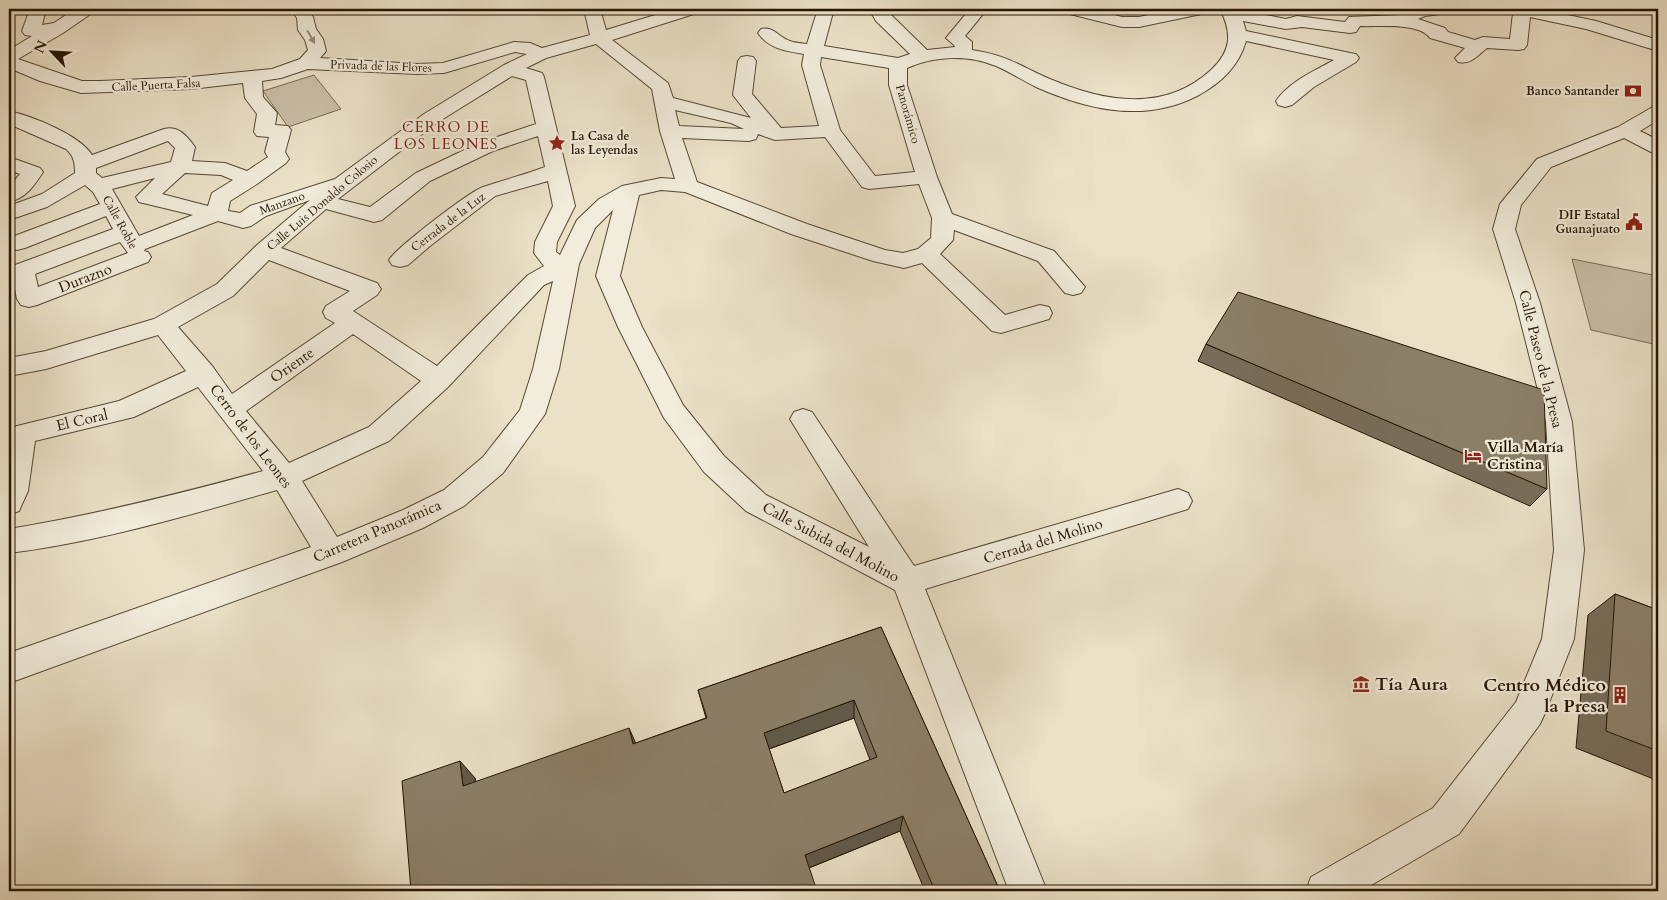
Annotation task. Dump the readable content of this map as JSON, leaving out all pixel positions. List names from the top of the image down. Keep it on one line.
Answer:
{"streets":{"street":["Privada de las Flores","Calle Puerta Falsa","Panorámico","Manzano","Calle Luis Donaldo Colosio","Calle Roble","Cerrada de la Luz","Durazno","Calle Paseo de la Presa","Oriente","El Coral","Cerro de los Leones","Carretera Panorámica","Cerrada del Molino","Calle Subida del Molino"]},"crossings":[["Privada de las Flores","Calle Puerta Falsa"],["Privada de las Flores","Calle Luis Donaldo Colosio"],["Manzano","Calle Luis Donaldo Colosio"],["Manzano","Durazno"],["Calle Luis Donaldo Colosio","Cerro de los Leones"],["Calle Roble","Durazno"],["Oriente","Cerro de los Leones"],["El Coral","Cerro de los Leones"],["Cerro de los Leones","Carretera Panorámica"],["Carretera Panorámica","Calle Subida del Molino"],["Cerrada del Molino","Calle Subida del Molino"]],"districts":["CERRO DE LOS LEONES"],"places":{"bank":["Banco Santander"],"place":["La Casa de las Leyendas"],"public building":["DIF Estatal Guanajuato"],"hotel":["Villa María Cristina"],"museum":["Tía Aura"],"building":["Centro Médico la Presa"]},"north":"top left"}
